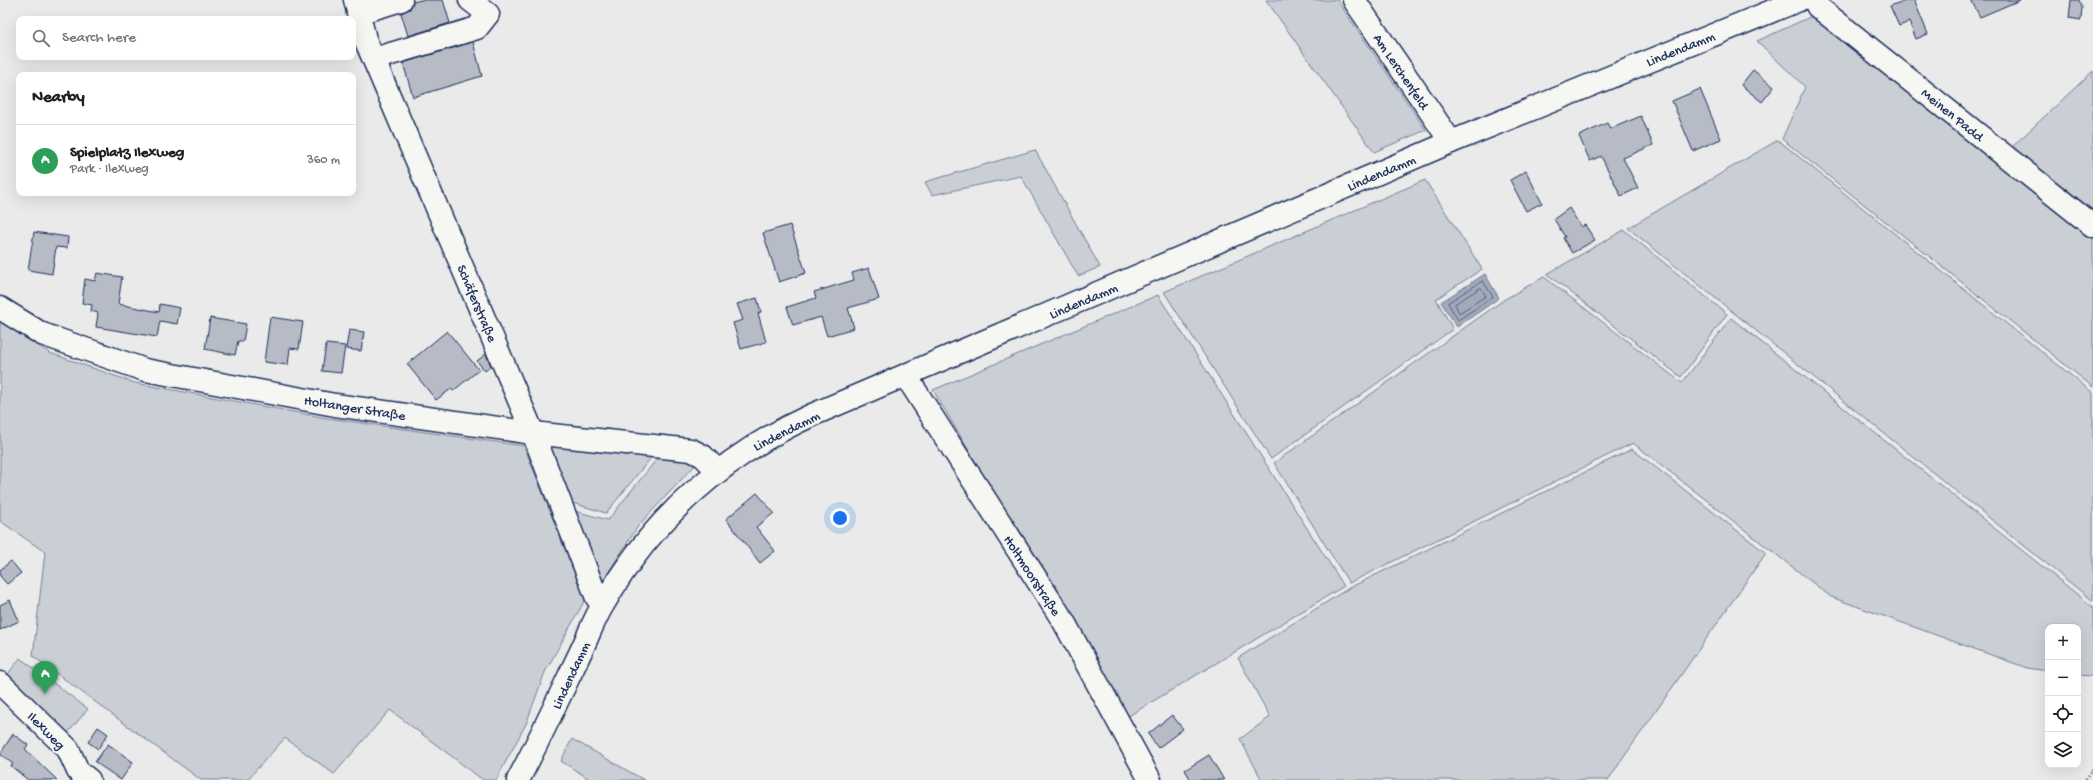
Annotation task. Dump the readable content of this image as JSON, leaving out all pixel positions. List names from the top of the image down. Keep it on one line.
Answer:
{"streets":{"street":["Lindendamm","Am Lerchenfeld","Meinen Padd","Schäferstraße","Holtanger Straße","Holtmoorstraße","Ilexweg"]},"crossings":[["Lindendamm","Am Lerchenfeld"],["Lindendamm","Schäferstraße"],["Lindendamm","Holtanger Straße"],["Lindendamm","Holtmoorstraße"],["Schäferstraße","Holtanger Straße"]],"page":{"search":"Search here","heading":"Nearby","list":[{"mark":"A","name":"Spielplatz Ilexweg","note":"Park · Ilexweg","value":"360 m"}],"map_buttons":["+","−"],"pins":"A"}}
